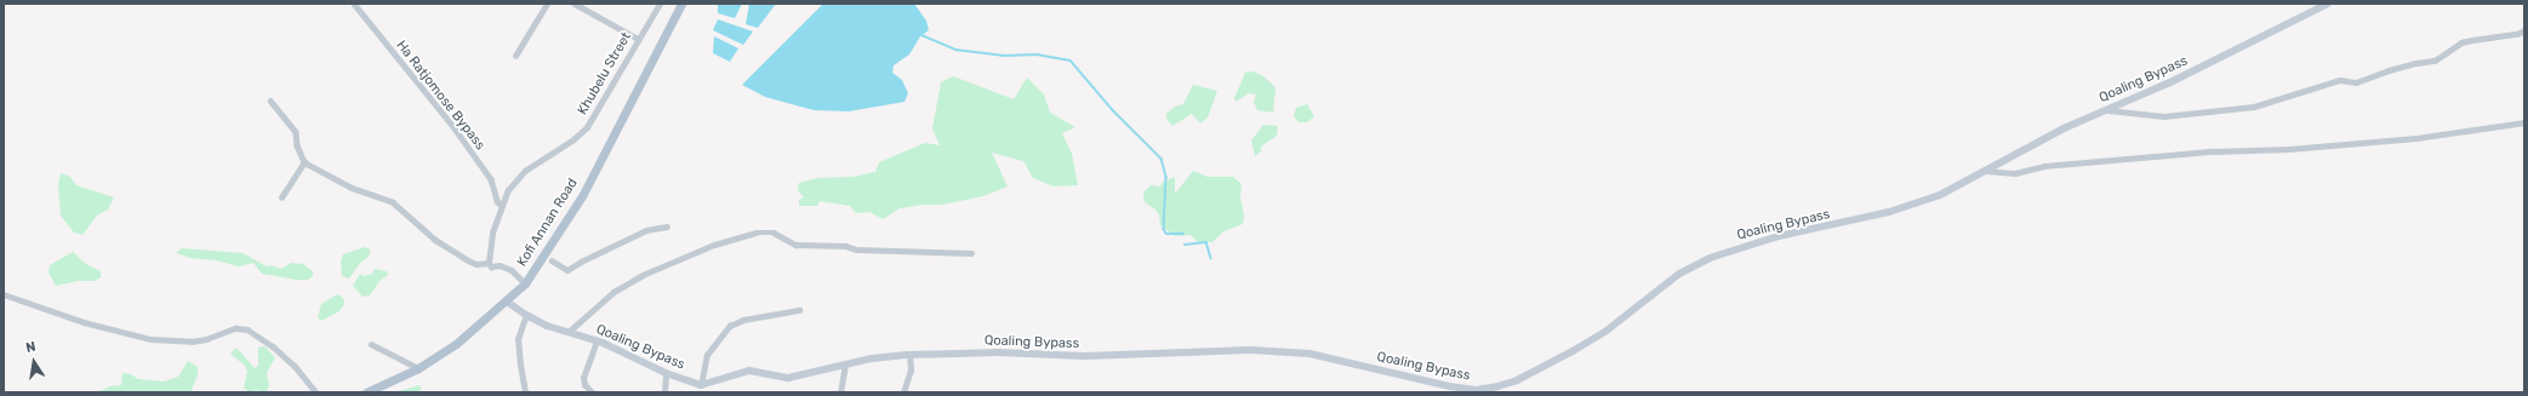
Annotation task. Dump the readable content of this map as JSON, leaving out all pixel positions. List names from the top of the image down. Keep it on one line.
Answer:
{"streets":{"main road":["Qoaling Bypass","Kofi Annan Road"],"street":["Khubelu Street","Ha Ratjomose Bypass"]},"crossings":[["Khubelu Street","Ha Ratjomose Bypass"],["Qoaling Bypass","Kofi Annan Road"]],"north":"top"}
